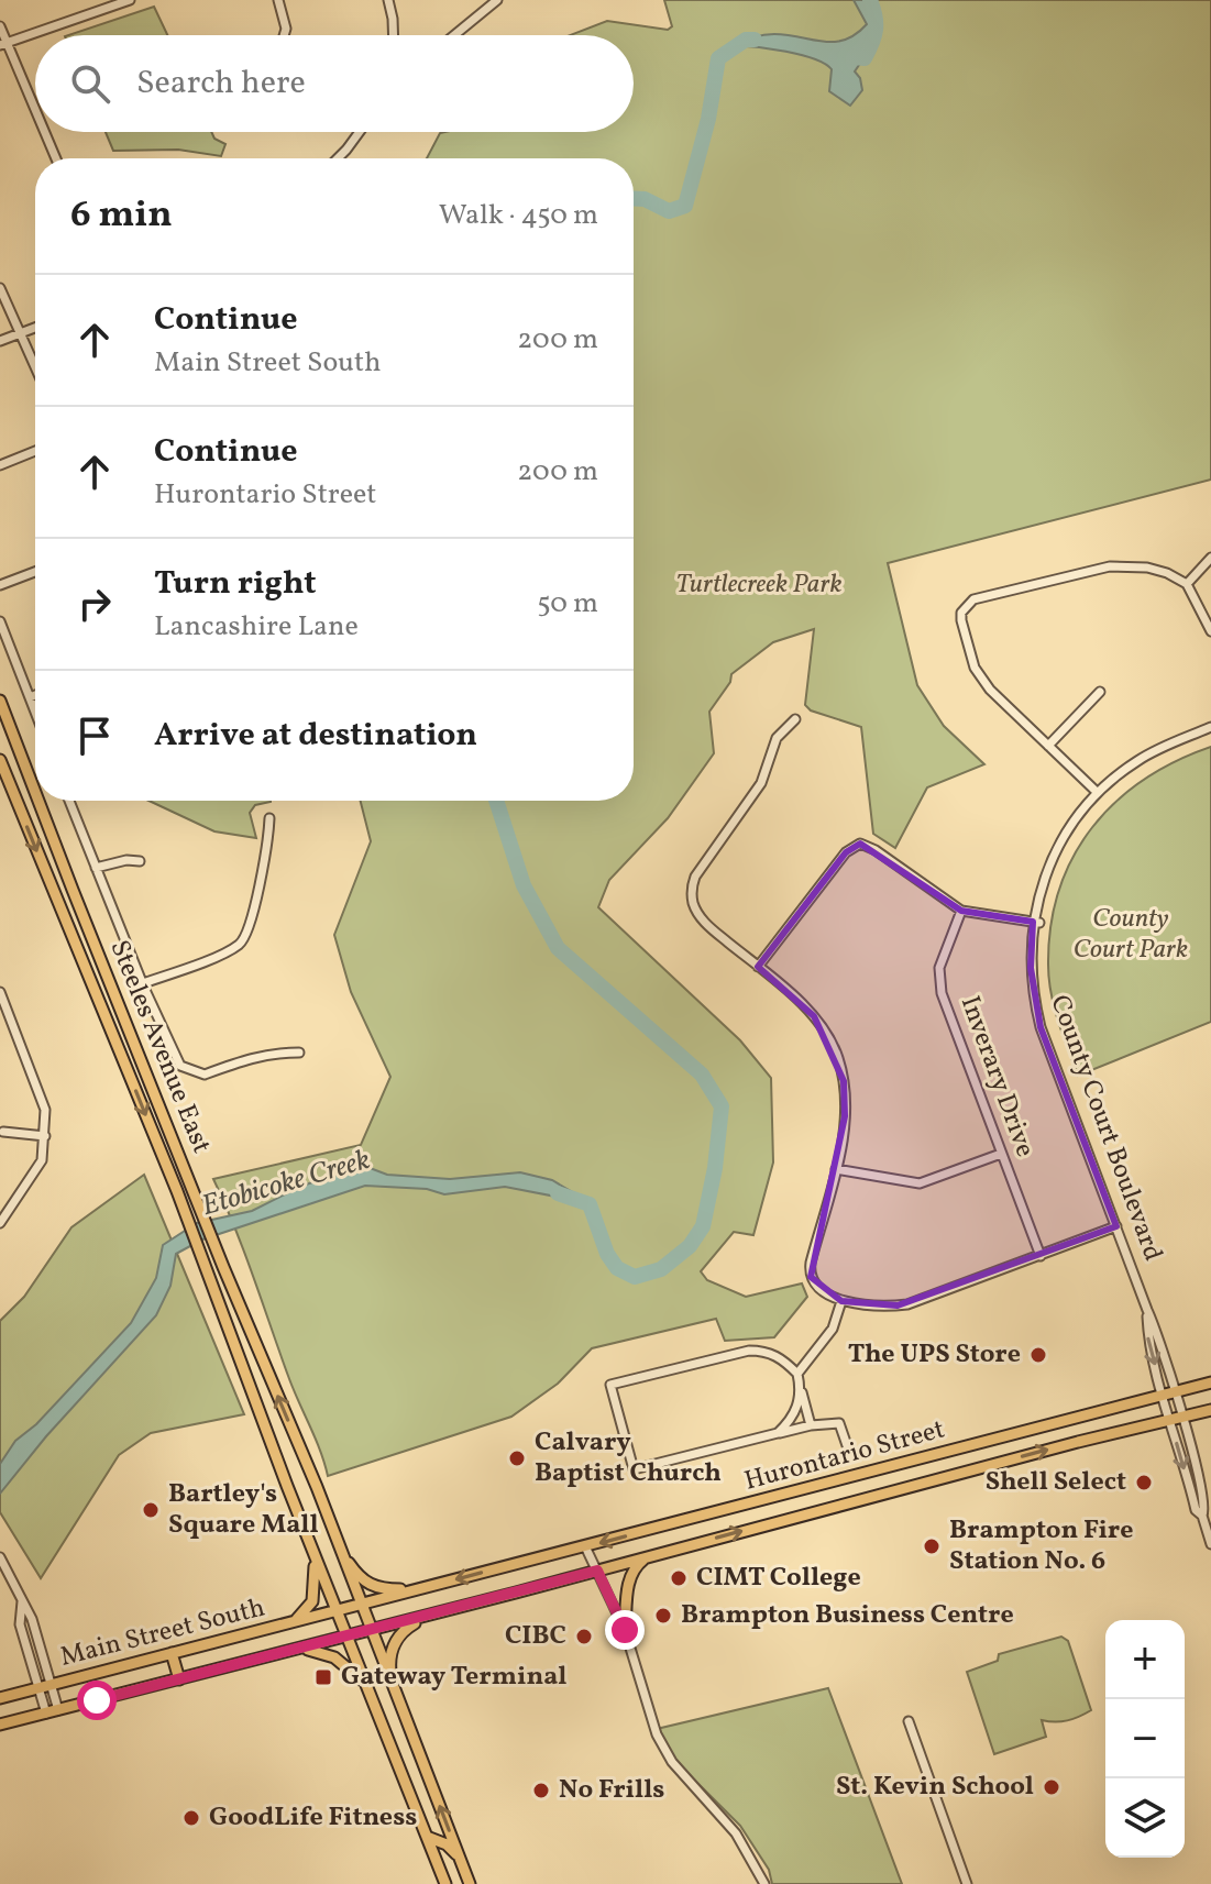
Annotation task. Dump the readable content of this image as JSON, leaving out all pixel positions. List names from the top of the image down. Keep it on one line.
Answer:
{"streets":{"main road":["Steeles Avenue East","Hurontario Street","Main Street South"],"street":["Inverary Drive","County Court Boulevard"]},"crossings":[["Steeles Avenue East","Hurontario Street"],["Steeles Avenue East","Main Street South"],["County Court Boulevard","Hurontario Street"],["Hurontario Street","Main Street South"]],"water":["Etobicoke Creek"],"parks":["Turtlecreek Park","County Court Park"],"places":{"other":["The UPS Store","Calvary Baptist Church","Shell Select","Bartley's Square Mall","Brampton Fire Station No. 6","CIMT College","Brampton Business Centre","CIBC","St. Kevin School","No Frills","GoodLife Fitness"],"transit":["Gateway Terminal"]},"page":{"search":"Search here","heading":["6 min","Walk · 450 m"],"list":[["Continue","Main Street South","200 m"],["Continue","Hurontario Street","200 m"],["Turn right","Lancashire Lane","50 m"],"Arrive at destination"],"map_buttons":["+","−"]}}
